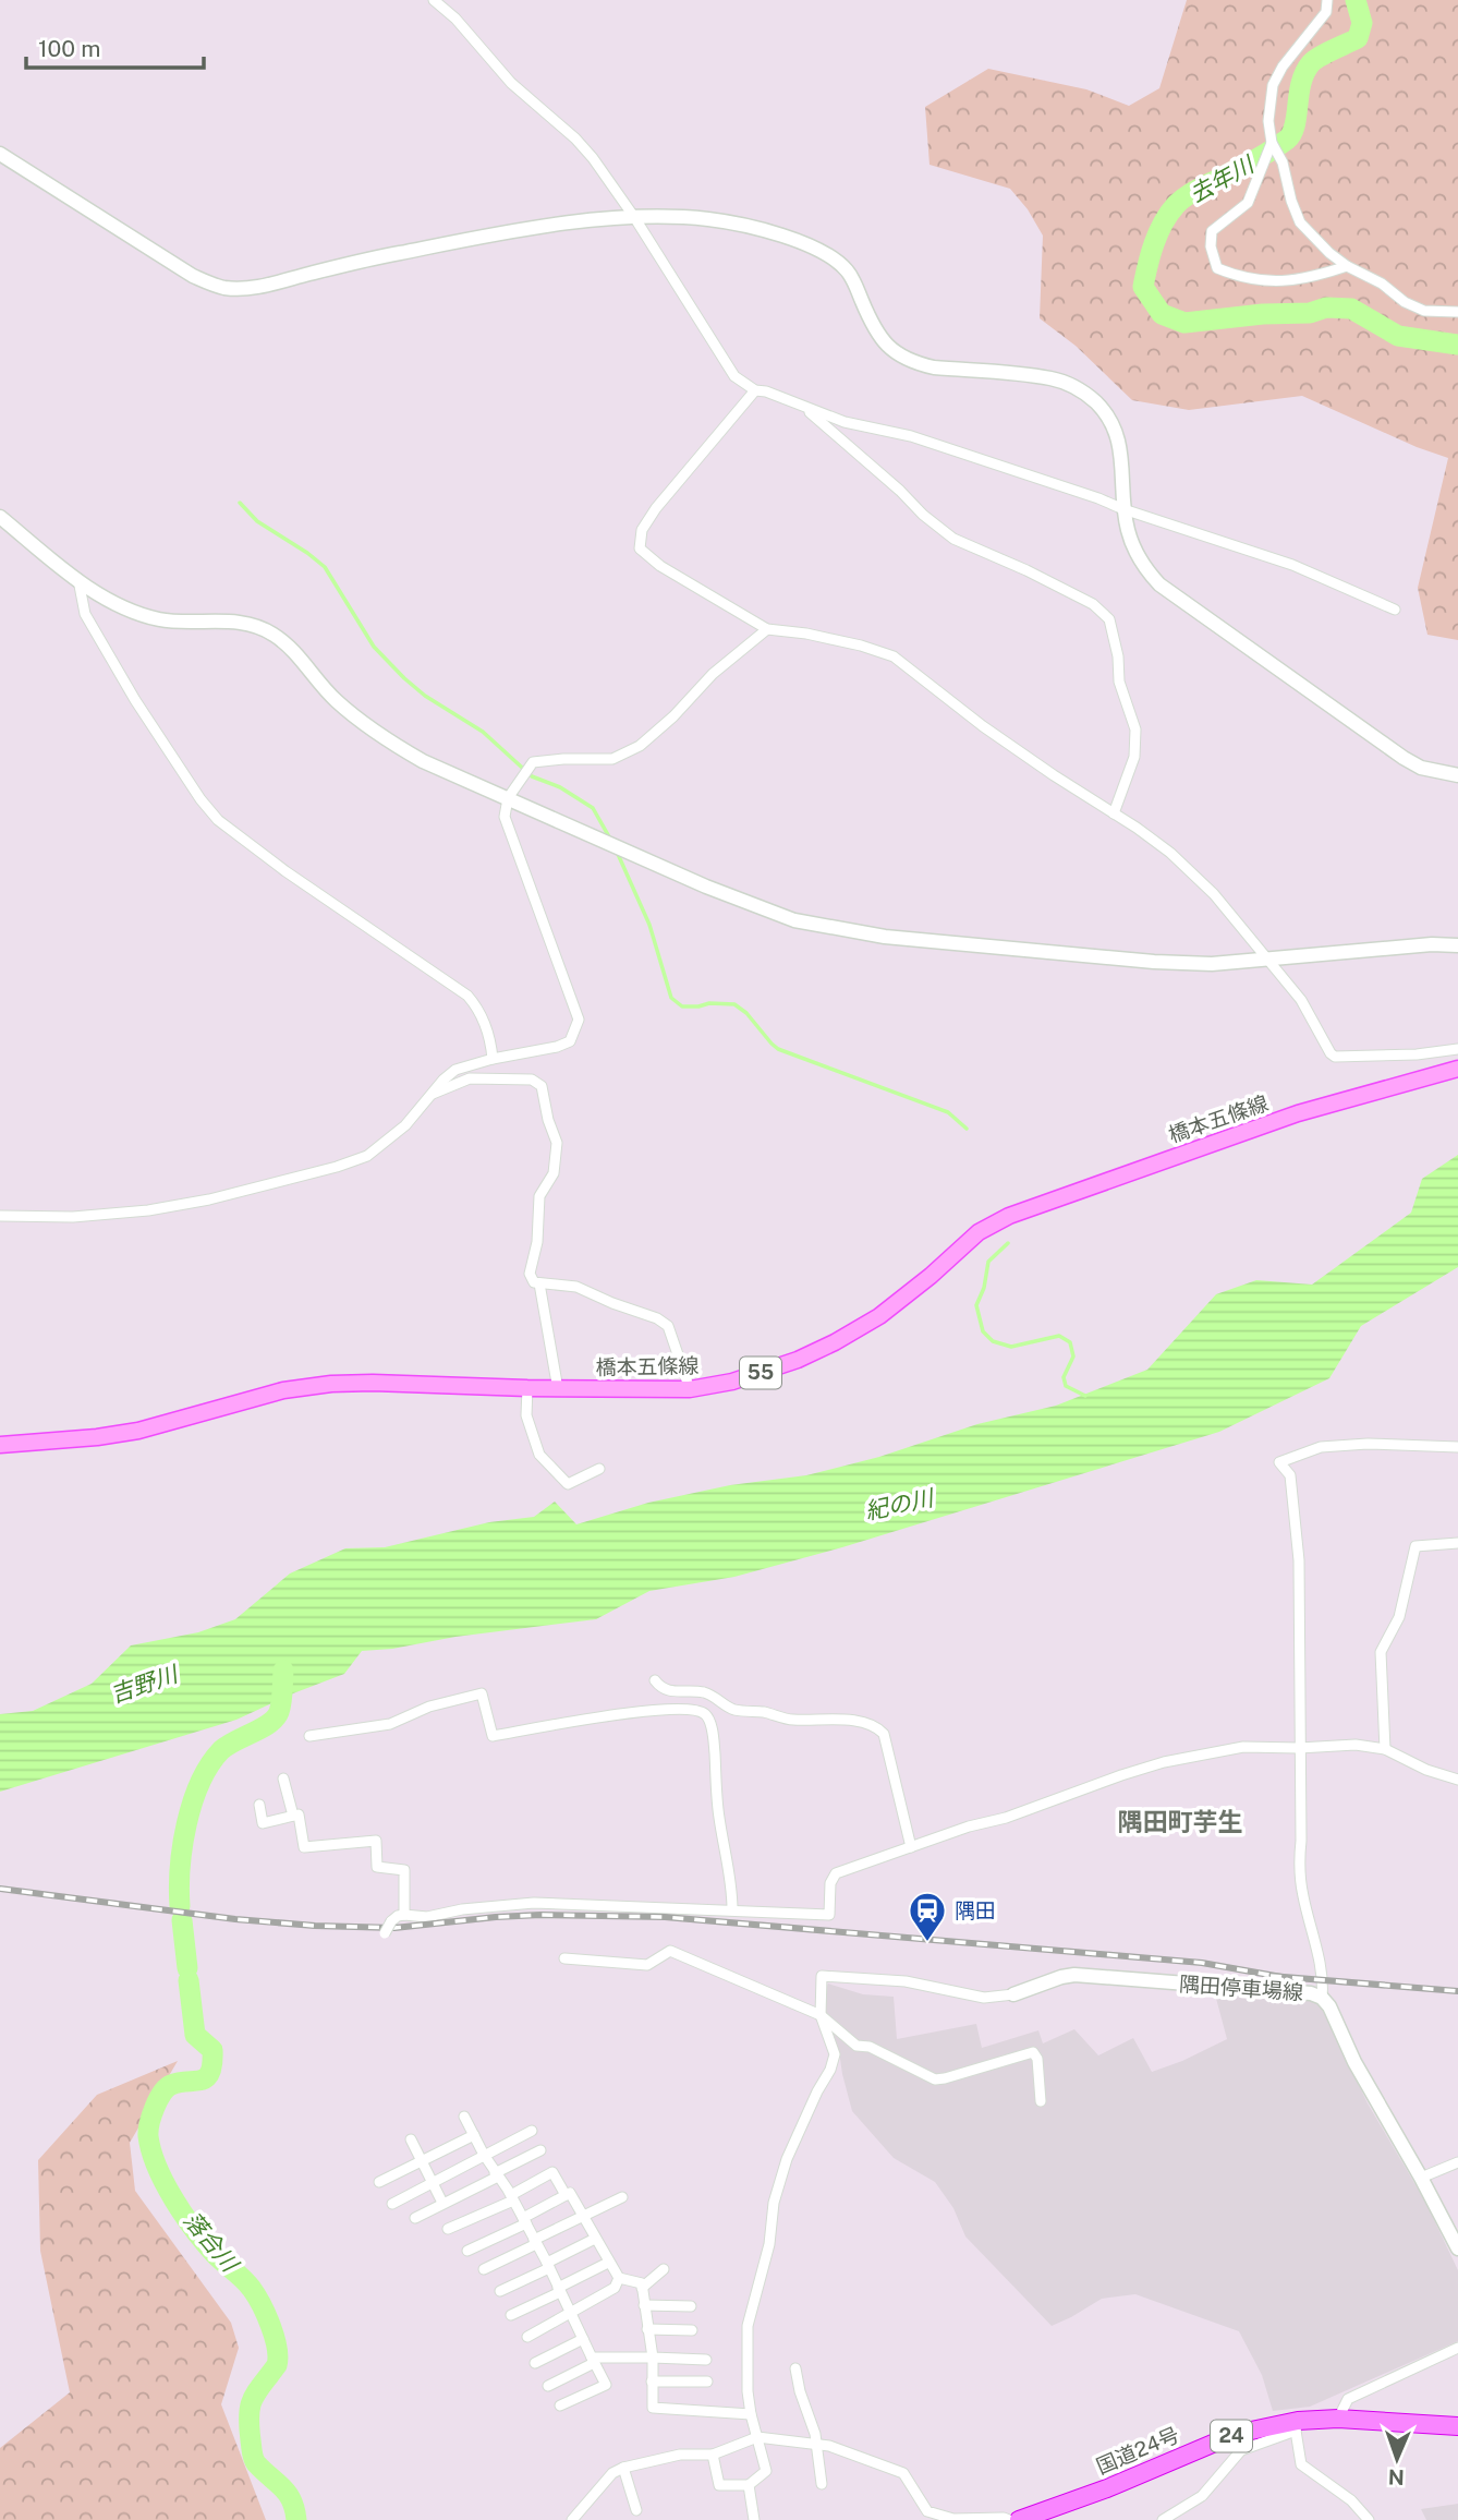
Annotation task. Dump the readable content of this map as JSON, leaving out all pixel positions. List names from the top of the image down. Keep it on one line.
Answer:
{"streets":{"highway":["24","国道24号"],"main road":["橋本五條線","55"],"street":["隅田停車場線"]},"districts":["隅田町芋生"],"water":["去年川","紀の川","吉野川","落合川"],"places":{"station":["隅田"]},"scale_bar":"100 m","north":"bottom"}
